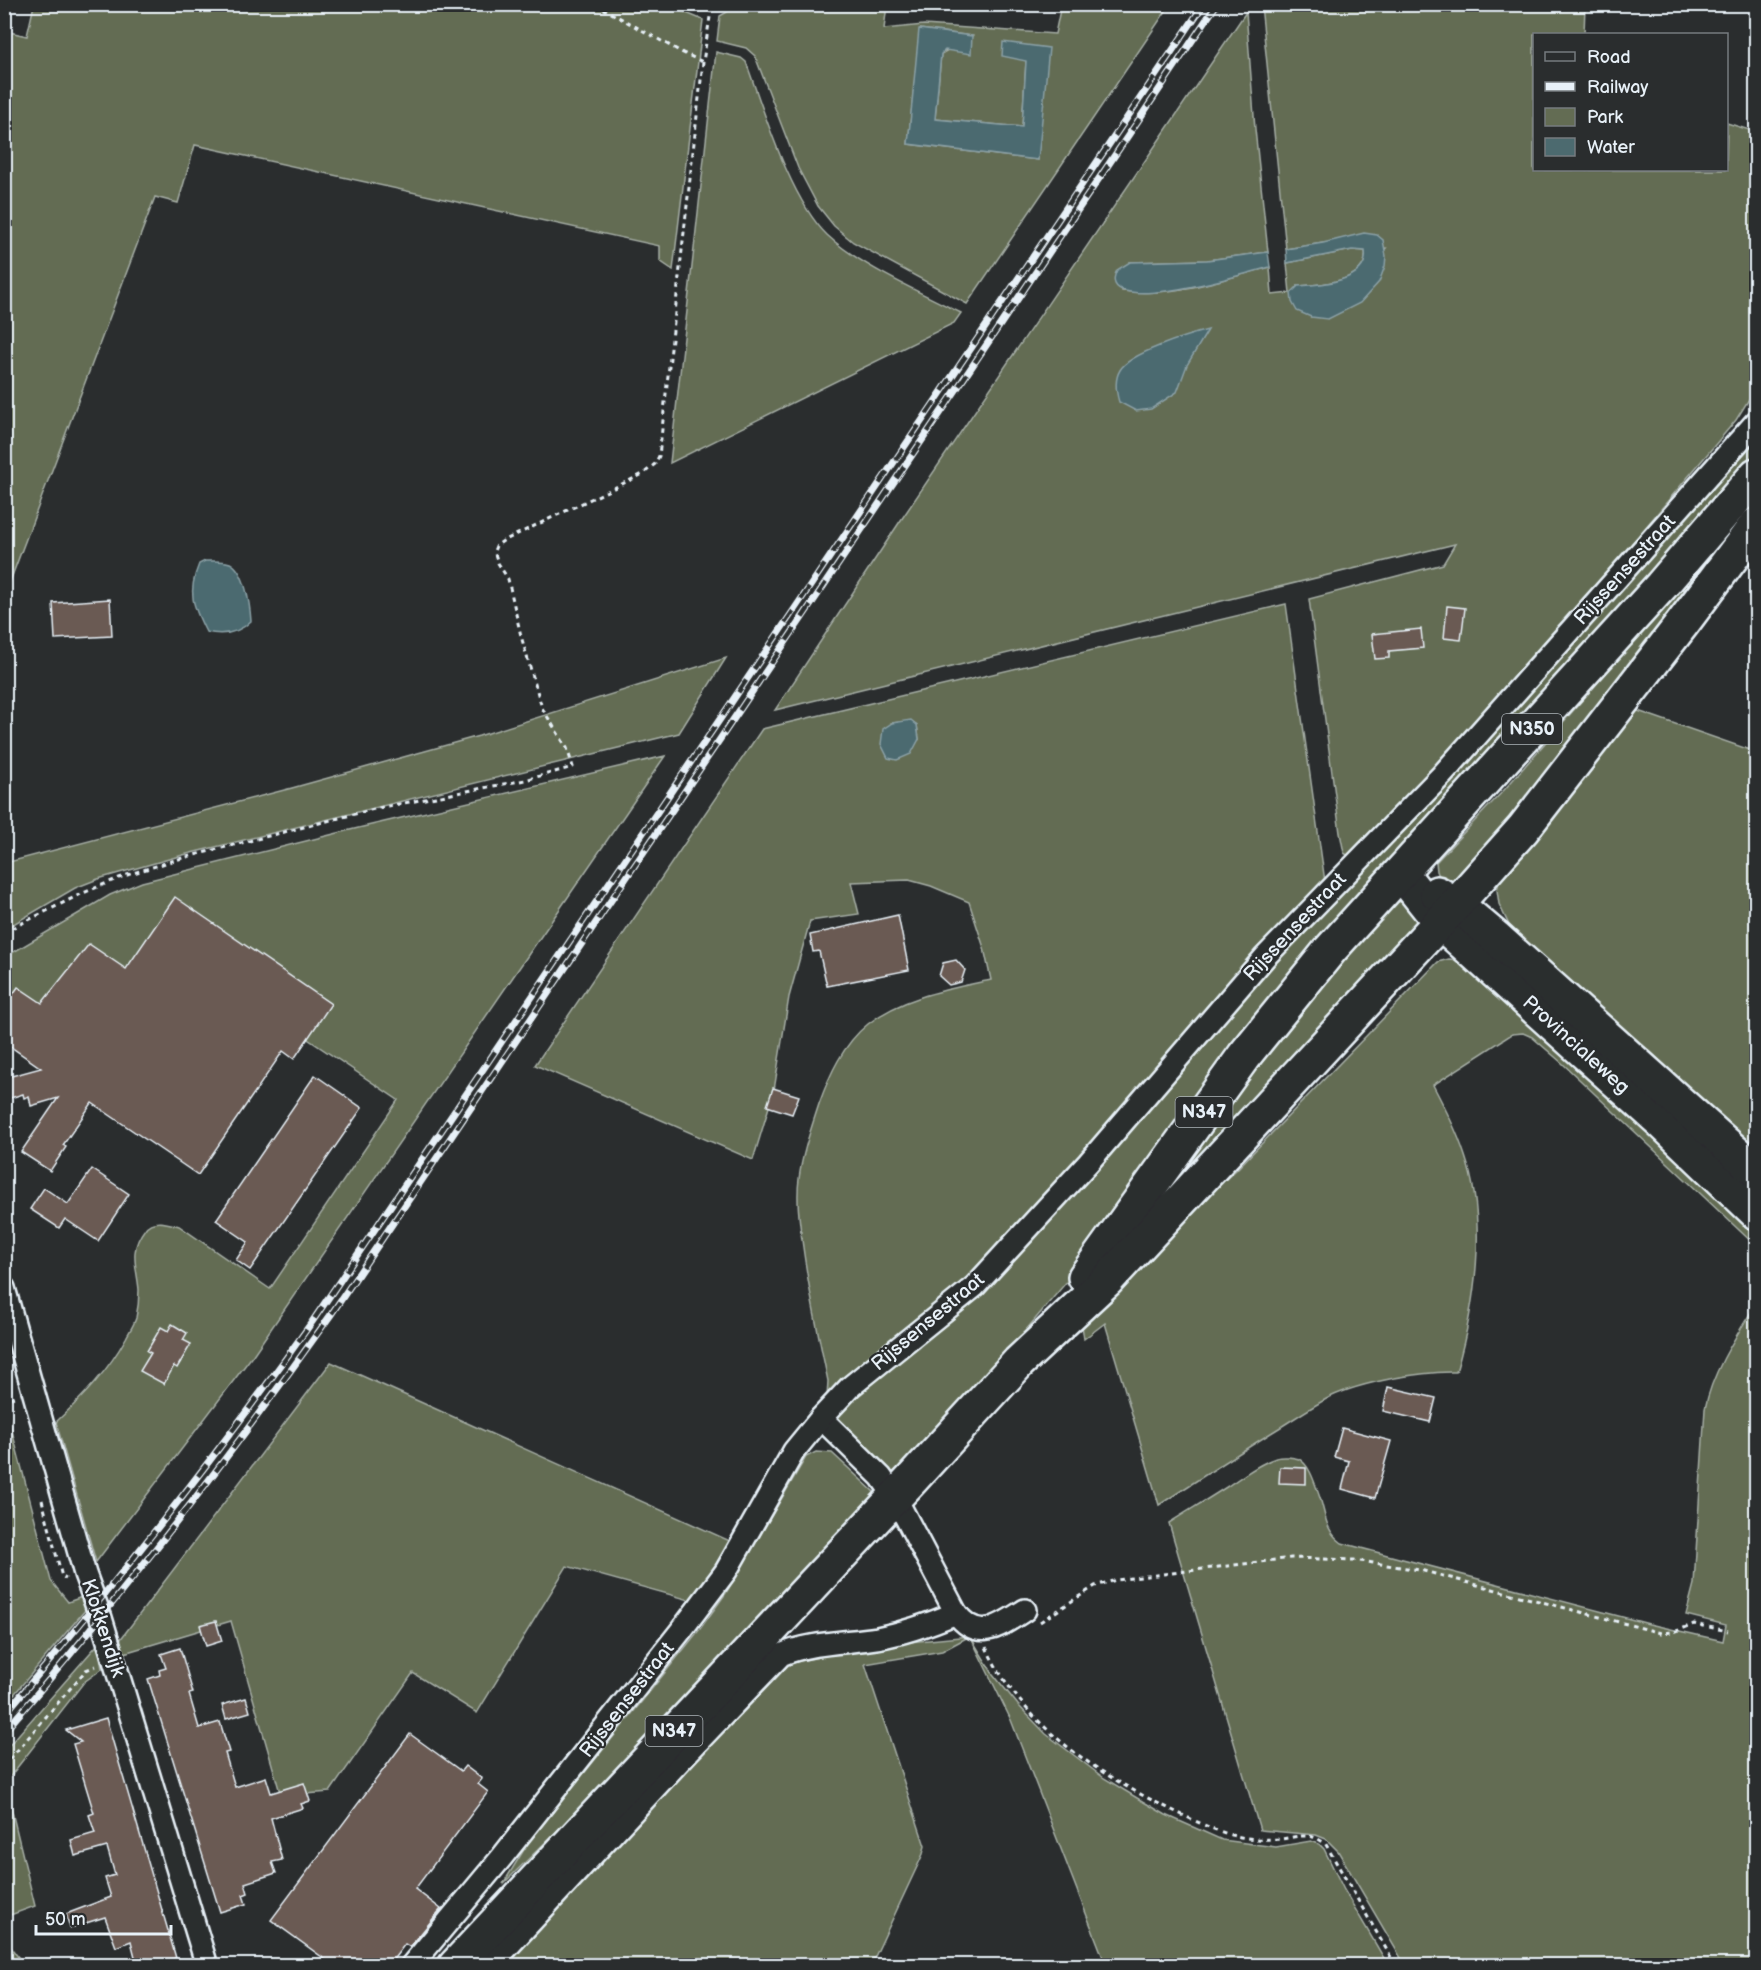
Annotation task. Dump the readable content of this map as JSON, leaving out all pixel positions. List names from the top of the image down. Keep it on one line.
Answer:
{"streets":{"main road":["Rijssensestraat","N350","Provincialeweg","N347"],"street":["Klokkendijk"]},"crossings":[["Rijssensestraat","Provincialeweg"]],"legend":["Road","Railway","Park","Water"],"scale_bar":"50 m"}
